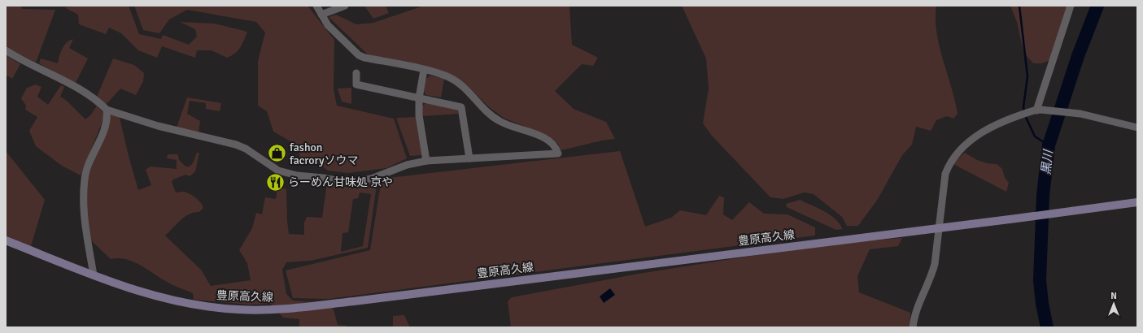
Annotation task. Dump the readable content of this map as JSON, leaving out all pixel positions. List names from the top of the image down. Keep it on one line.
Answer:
{"streets":{"main road":["豊原高久線"]},"water":["黒川"],"places":{"shop":["fashon facroryソウマ"],"restaurant":["らーめん甘味処 京や"]},"north":"top"}
